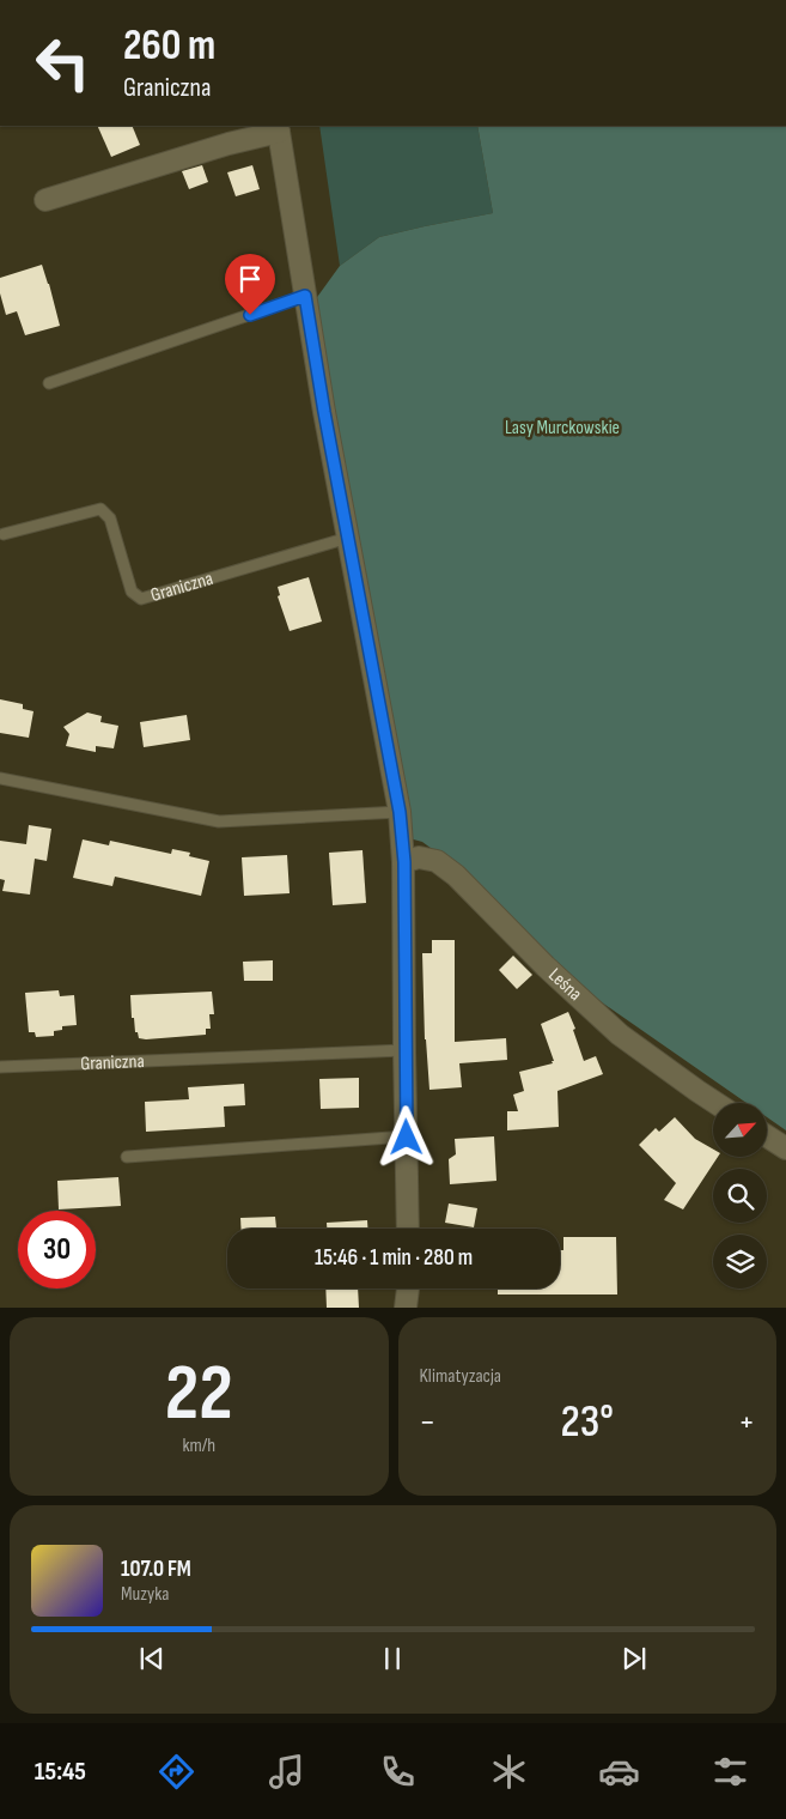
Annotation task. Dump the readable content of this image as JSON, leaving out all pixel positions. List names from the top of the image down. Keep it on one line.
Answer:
{"streets":{"street":["Leśna"],"lane":["Graniczna"]},"parks":["Lasy Murckowskie"],"north":"top right","page":{"turn":["260 m","Graniczna"],"limit":"30","trip":"15:46 · 1 min · 280 m","tile":[["22","km/h"],"Klimatyzacja"],"heat":["−","23°","+"],"song":["107.0 FM","Muzyka"],"tabs":"15:45"}}
